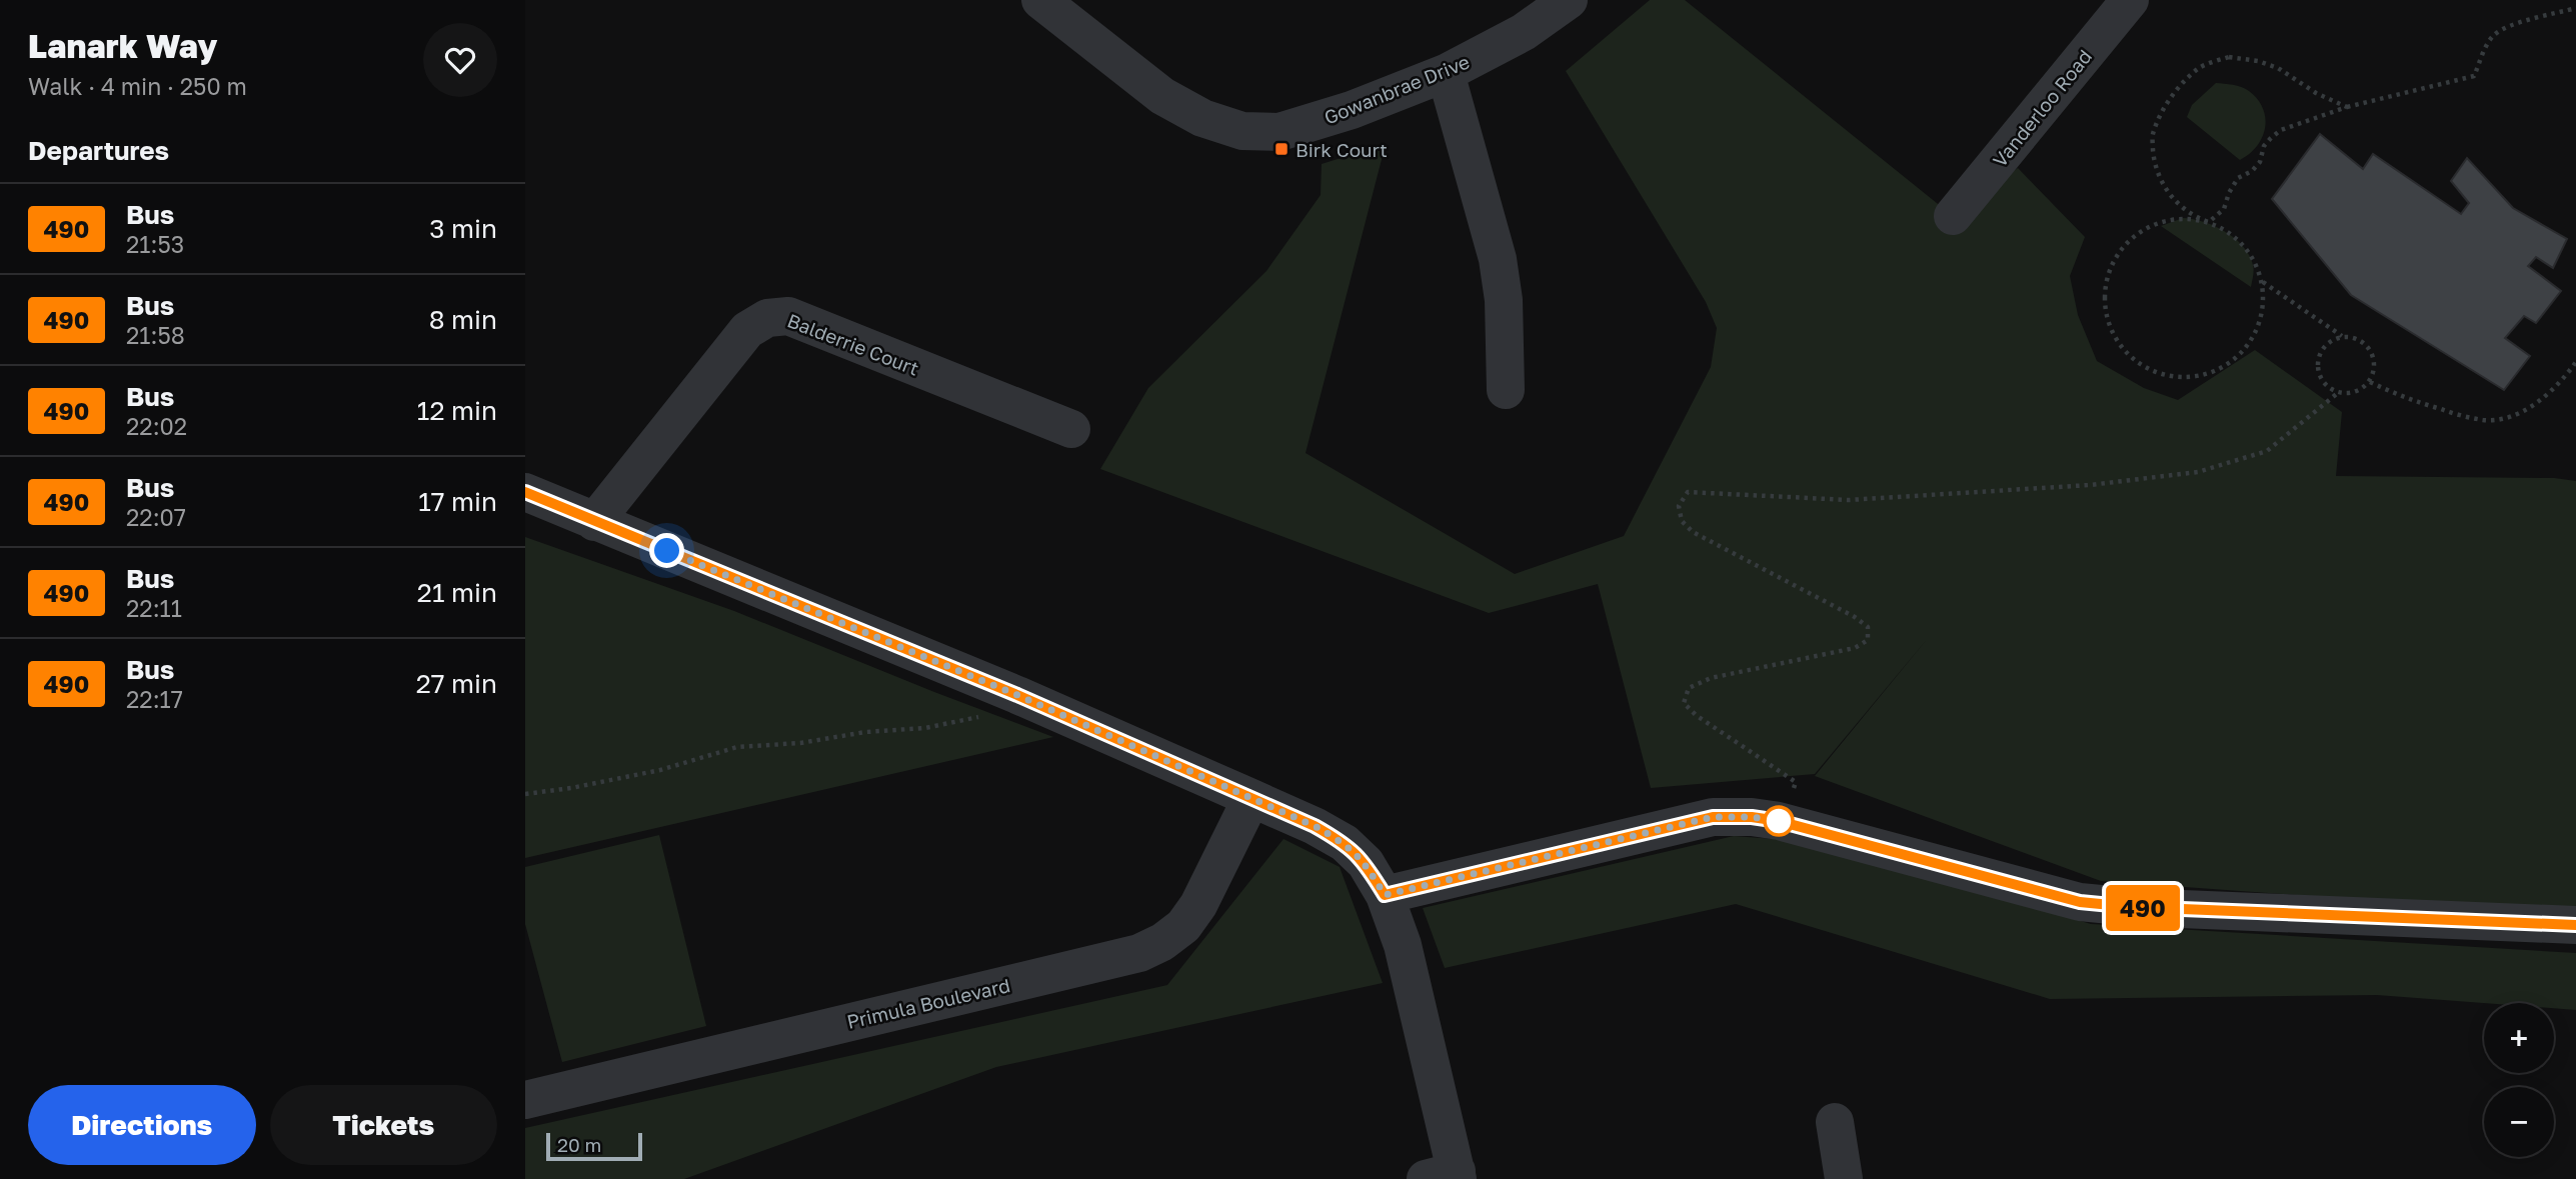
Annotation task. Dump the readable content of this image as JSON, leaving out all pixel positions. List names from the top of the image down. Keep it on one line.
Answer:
{"streets":{"street":["Gowanbrae Drive","Vanderloo Road","Balderrie Court","Primula Boulevard"]},"places":{"transit":["Birk Court"]},"lines":["bus line 490"],"scale_bar":"20 m","page":{"heading":[["Lanark Way","Walk · 4 min · 250 m"],"Departures"],"on_map":"490","list":[{"mark":"490","name":"Bus","note":"21:53","value":"3 min"},{"mark":"490","name":"Bus","note":"21:58","value":"8 min"},{"mark":"490","name":"Bus","note":"22:02","value":"12 min"},{"mark":"490","name":"Bus","note":"22:07","value":"17 min"},{"mark":"490","name":"Bus","note":"22:11","value":"21 min"},{"mark":"490","name":"Bus","note":"22:17","value":"27 min"}],"map_buttons":["+","−"],"buttons":["Directions","Tickets"],"scale":"20 m"}}
